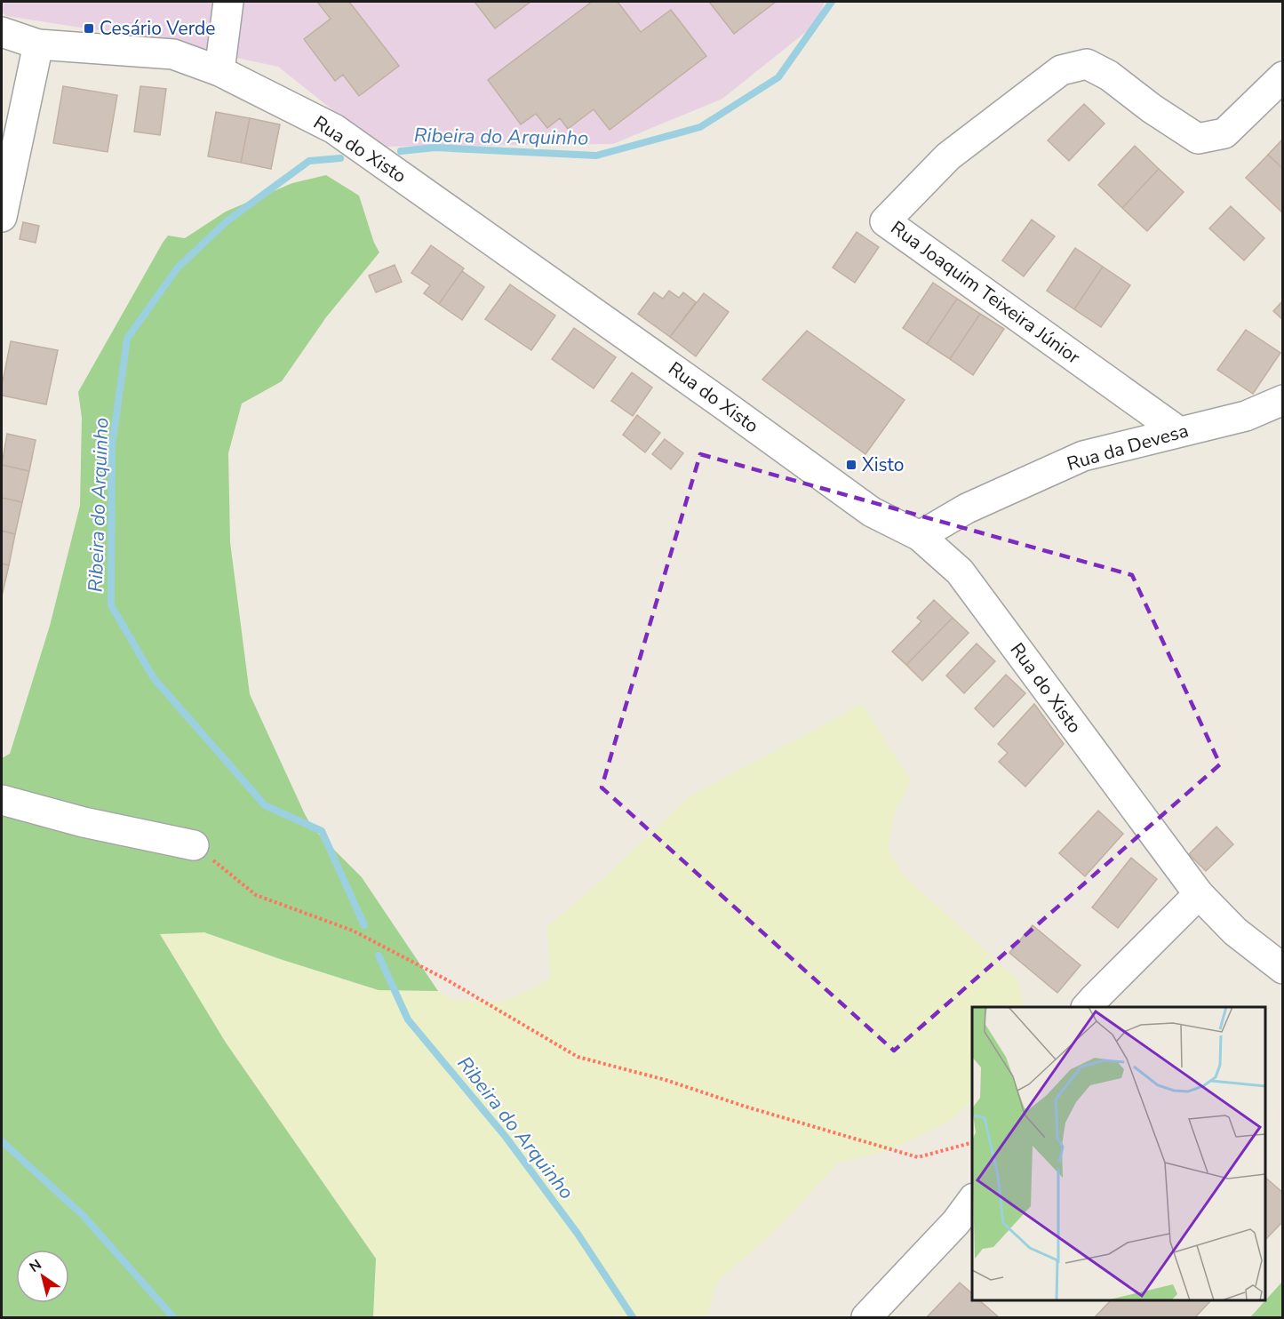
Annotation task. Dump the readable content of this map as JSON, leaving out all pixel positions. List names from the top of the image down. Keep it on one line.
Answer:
{"streets":{"street":["Rua do Xisto","Rua Joaquim Teixeira Júnior","Rua da Devesa"]},"crossings":[["Rua do Xisto","Rua da Devesa"],["Rua Joaquim Teixeira Júnior","Rua da Devesa"]],"water":["Ribeira do Arquinho"],"places":{"transit":["Cesário Verde","Xisto"]},"north":"top left"}
